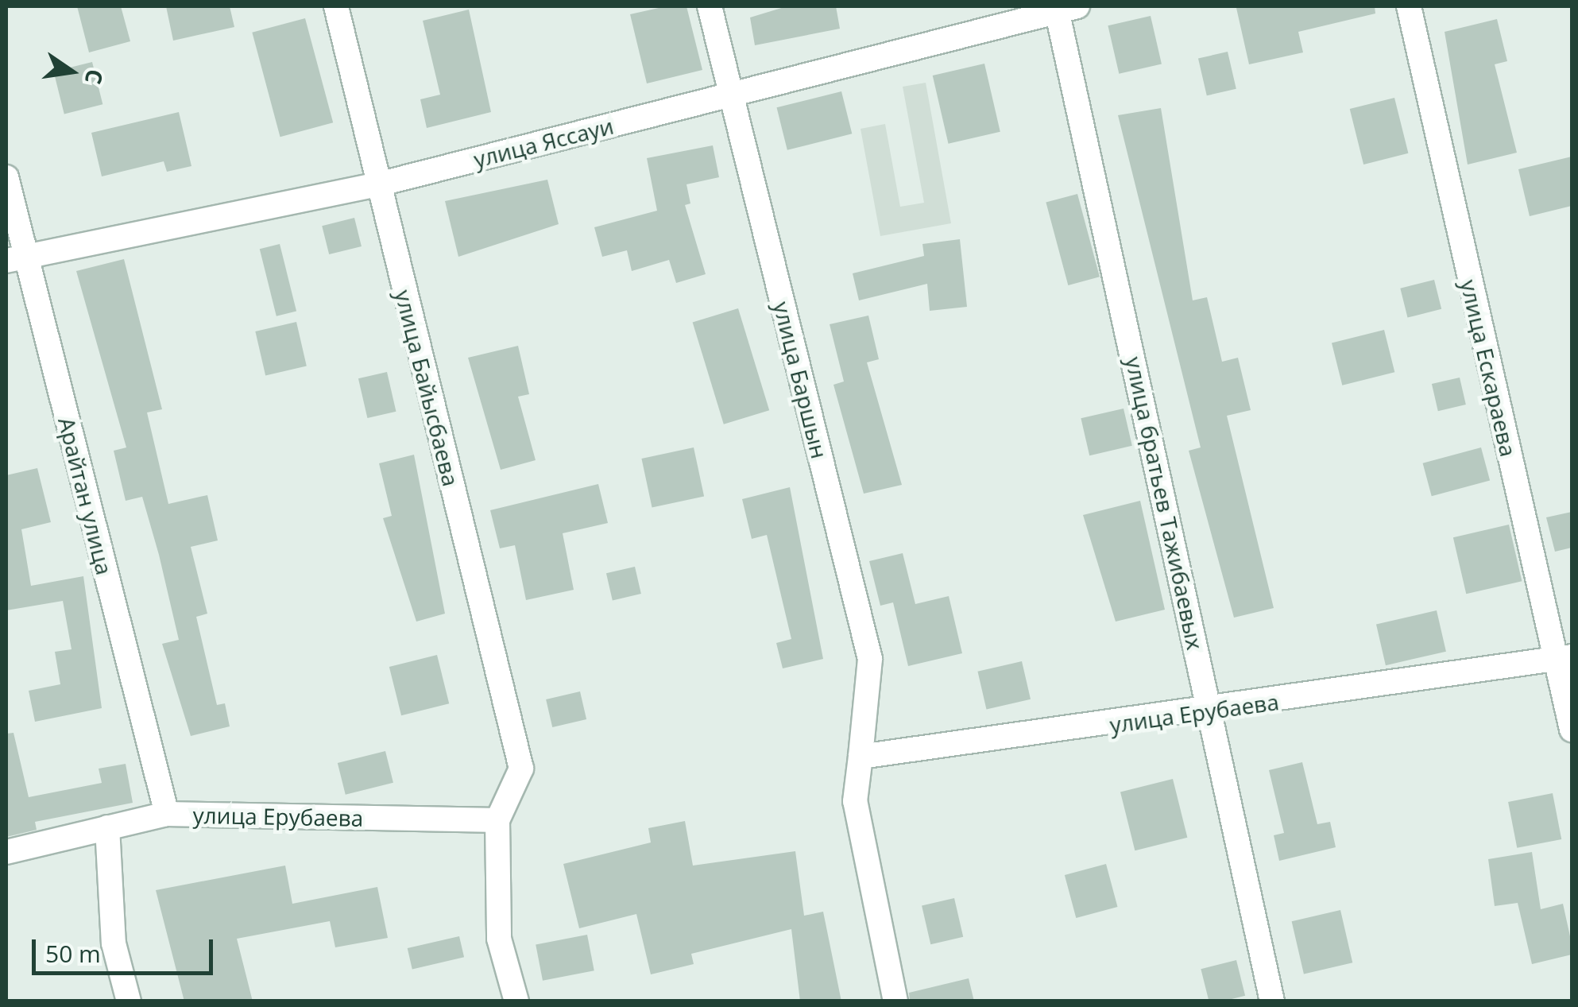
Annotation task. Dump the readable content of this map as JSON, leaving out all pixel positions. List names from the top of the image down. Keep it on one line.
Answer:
{"streets":{"street":["улица Яссауи","улица Ескараева","улица Баршын","улица Байысбаева","Арайтан улица","улица братьев Тажибаевых","улица Ерубаева"]},"crossings":[["улица Яссауи","улица Баршын"],["улица Яссауи","улица Байысбаева"],["улица Яссауи","Арайтан улица"],["улица Яссауи","улица братьев Тажибаевых"],["улица Ескараева","улица Ерубаева"],["улица Баршын","улица Ерубаева"],["улица Байысбаева","улица Ерубаева"],["Арайтан улица","улица Ерубаева"],["улица братьев Тажибаевых","улица Ерубаева"]],"scale_bar":"50 m","north":"right"}
